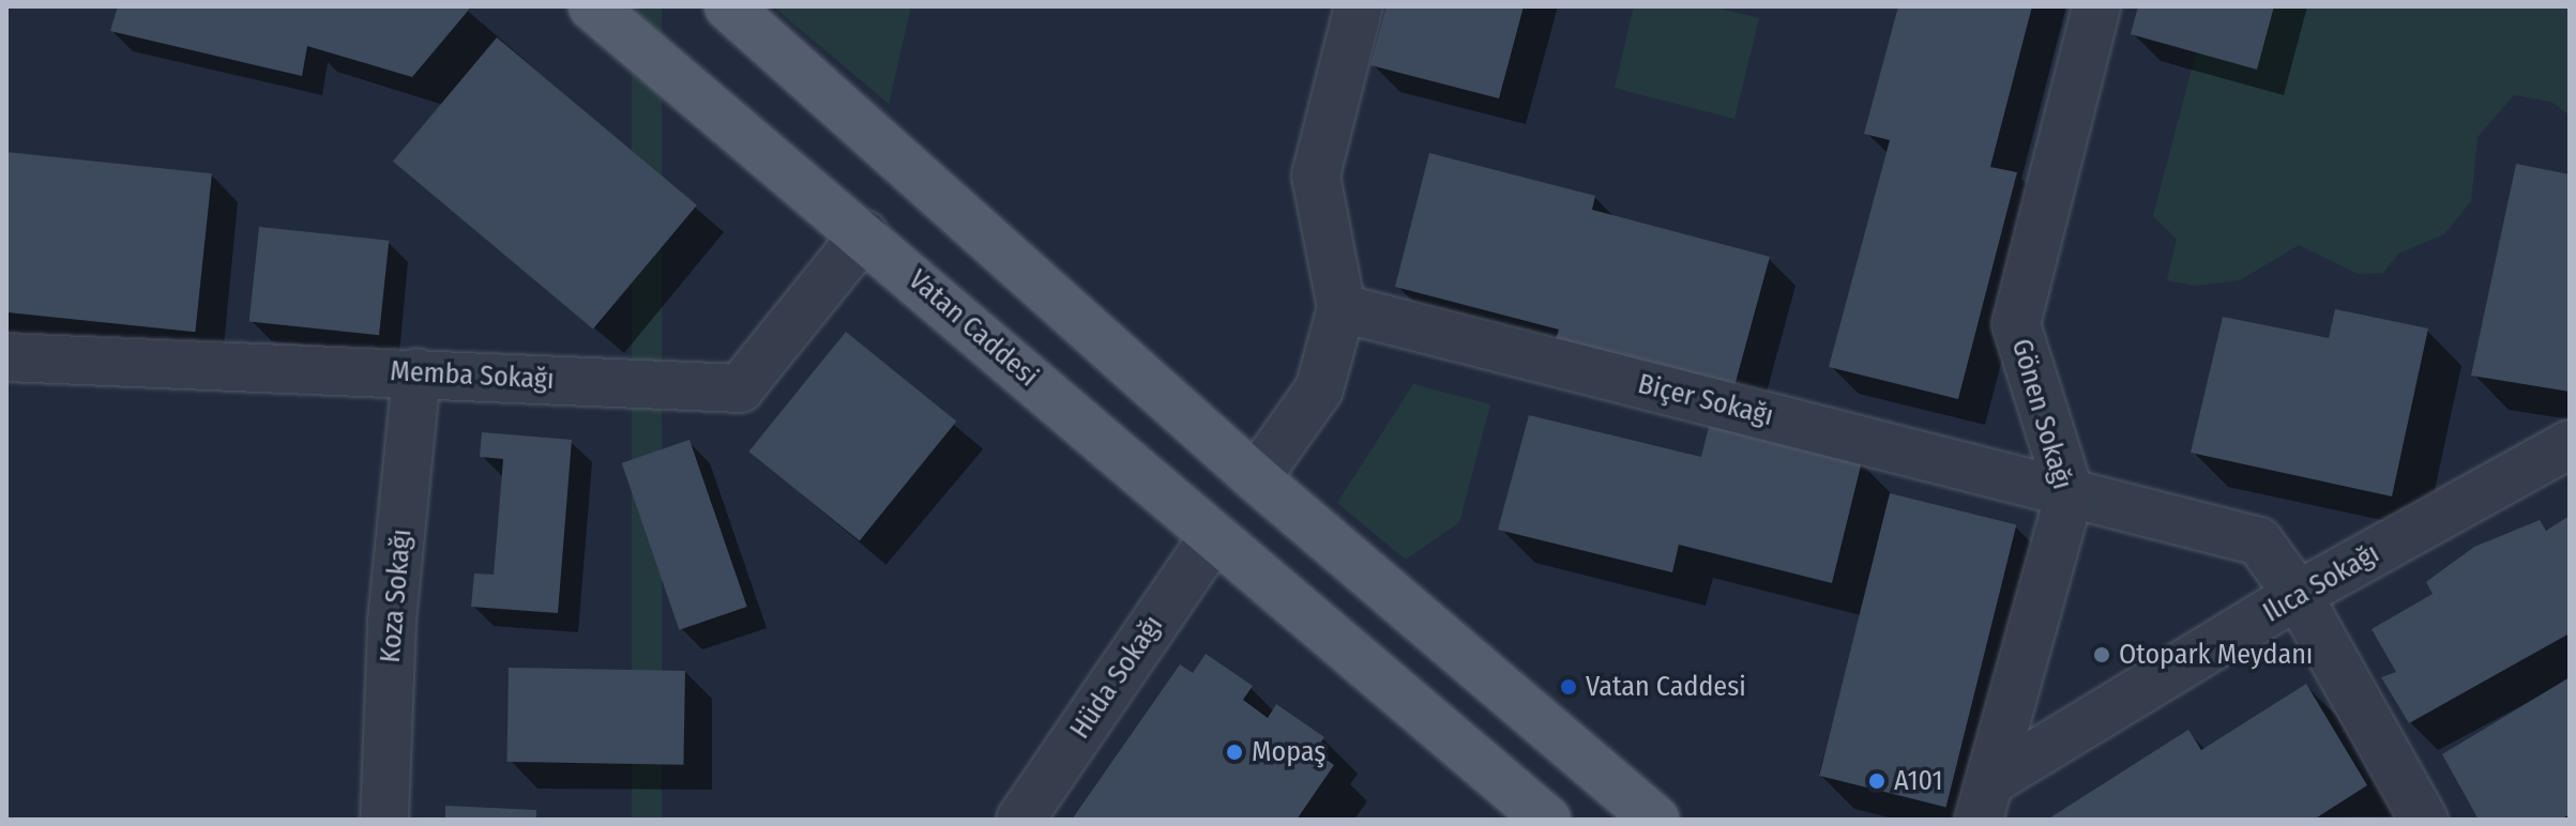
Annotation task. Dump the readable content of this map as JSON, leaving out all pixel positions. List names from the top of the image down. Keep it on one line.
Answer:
{"streets":{"main road":["Vatan Caddesi"],"street":["Memba Sokağı","Biçer Sokağı","Gönen Sokağı","Ilıca Sokağı","Koza Sokağı","Hüda Sokağı"]},"crossings":[["Vatan Caddesi","Memba Sokağı"],["Vatan Caddesi","Hüda Sokağı"],["Memba Sokağı","Koza Sokağı"],["Biçer Sokağı","Gönen Sokağı"],["Biçer Sokağı","Ilıca Sokağı"],["Gönen Sokağı","Ilıca Sokağı"]],"places":["Otopark Meydanı","Vatan Caddesi","Mopaş","A101"]}
